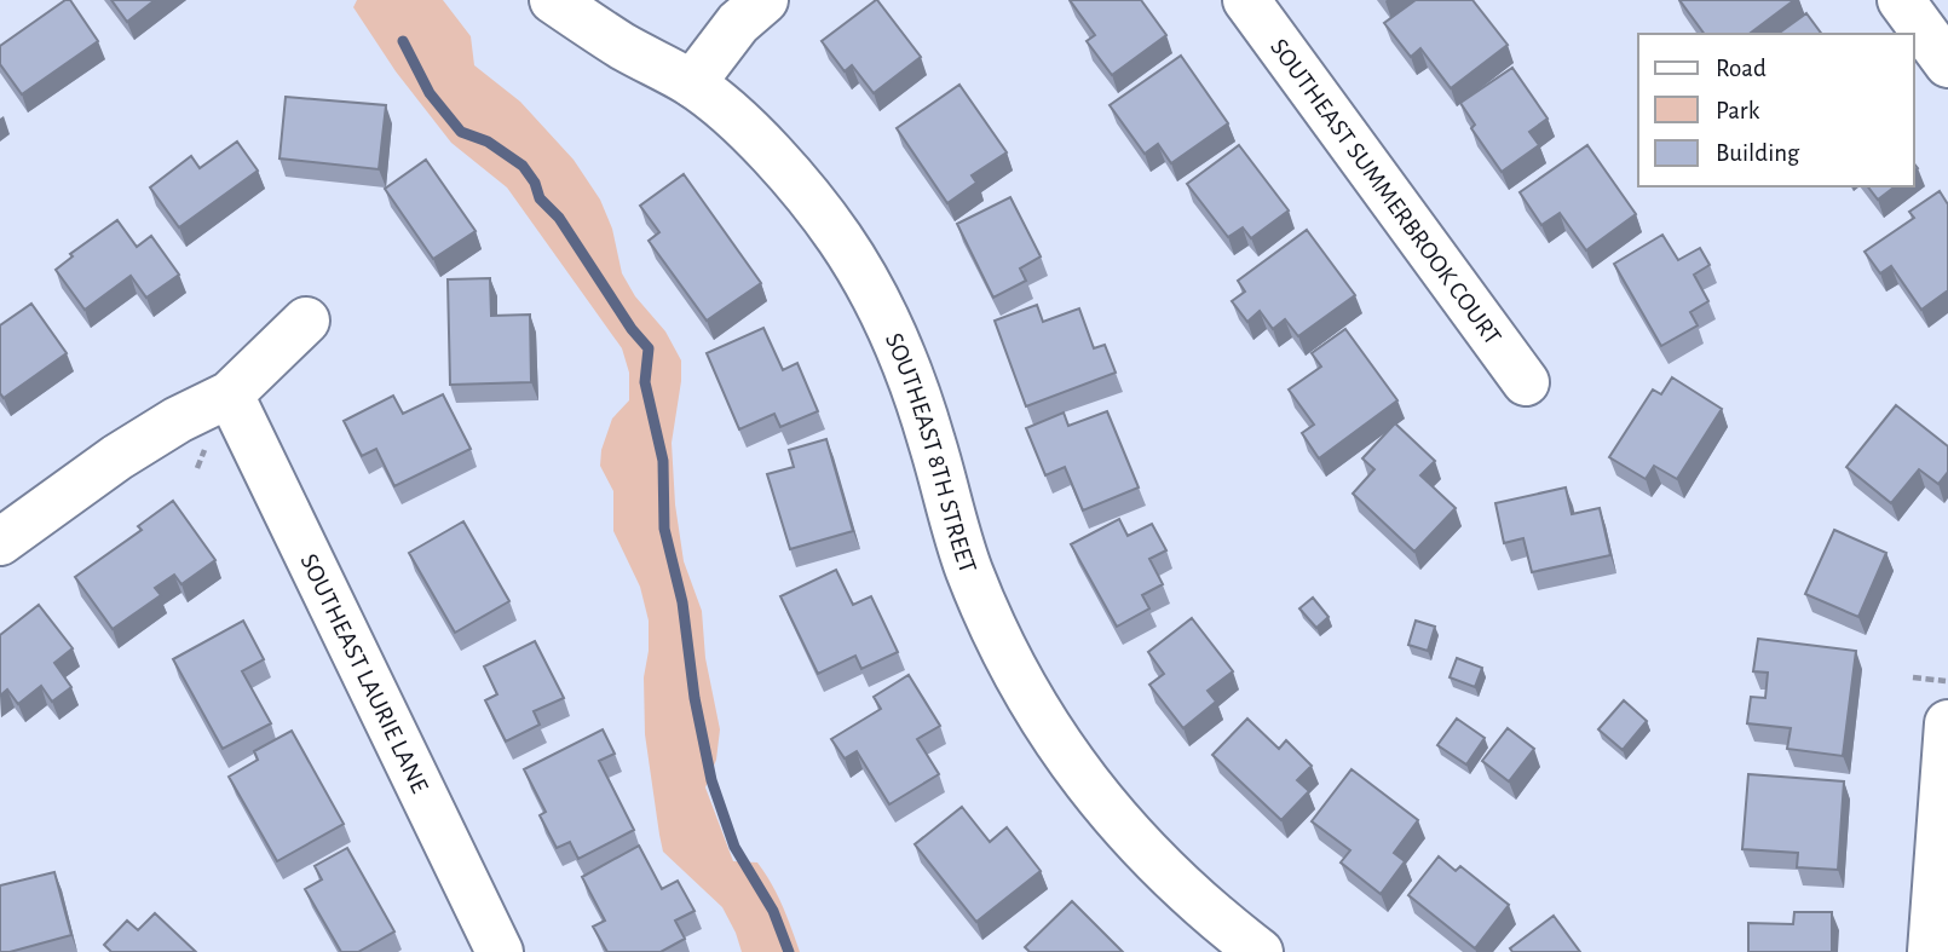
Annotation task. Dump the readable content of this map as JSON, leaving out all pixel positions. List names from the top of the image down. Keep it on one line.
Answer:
{"streets":{"street":["SOUTHEAST SUMMERBROOK COURT","SOUTHEAST 8TH STREET","SOUTHEAST LAURIE LANE"]},"legend":["Road","Park","Building"]}
